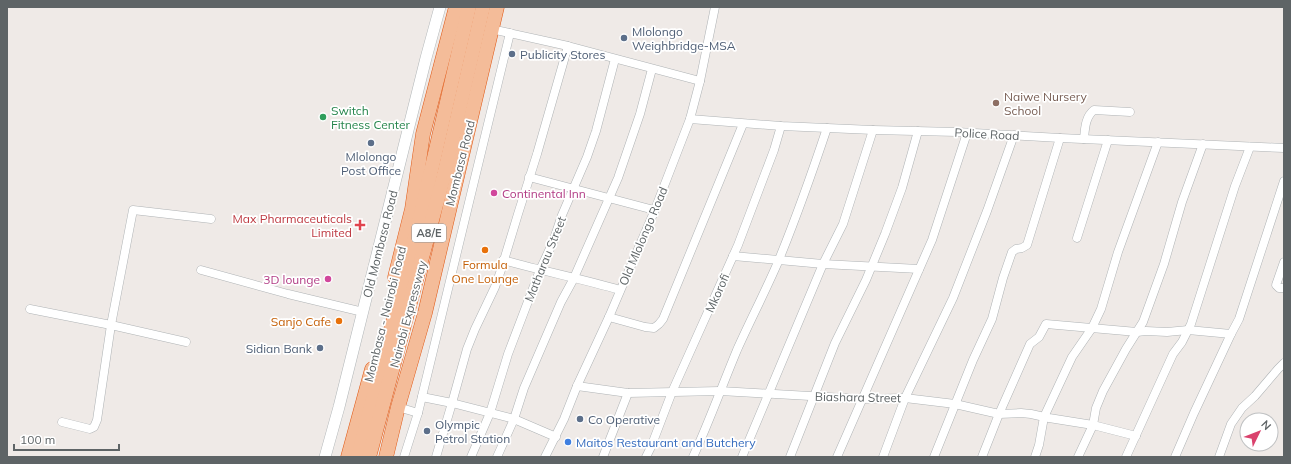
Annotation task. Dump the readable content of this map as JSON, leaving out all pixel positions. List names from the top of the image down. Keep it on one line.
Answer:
{"streets":{"highway":["Mombasa Road","A8/E","Mombasa - Nairobi Road","Nairobi Expressway"],"street":["Police Road","Old Mlolongo Road","Old Mombasa Road","Matharau Street","Mkorofi","Biashara Street"]},"crossings":[["Police Road","Old Mlolongo Road"],["Police Road","Mkorofi"],["Old Mlolongo Road","Biashara Street"],["Mkorofi","Biashara Street"]],"places":{"other":["Mlolongo Weighbridge-MSA","Publicity Stores","Naiwe Nursery School","Switch Fitness Center","Mlolongo Post Office","Continental Inn","Formula One Lounge","3D lounge","Sanjo Cafe","Sidian Bank","Co Operative","Olympic Petrol Station","Maitos Restaurant and Butchery"],"health":["Max Pharmaceuticals Limited"]},"scale_bar":"100 m","north":"top right"}
